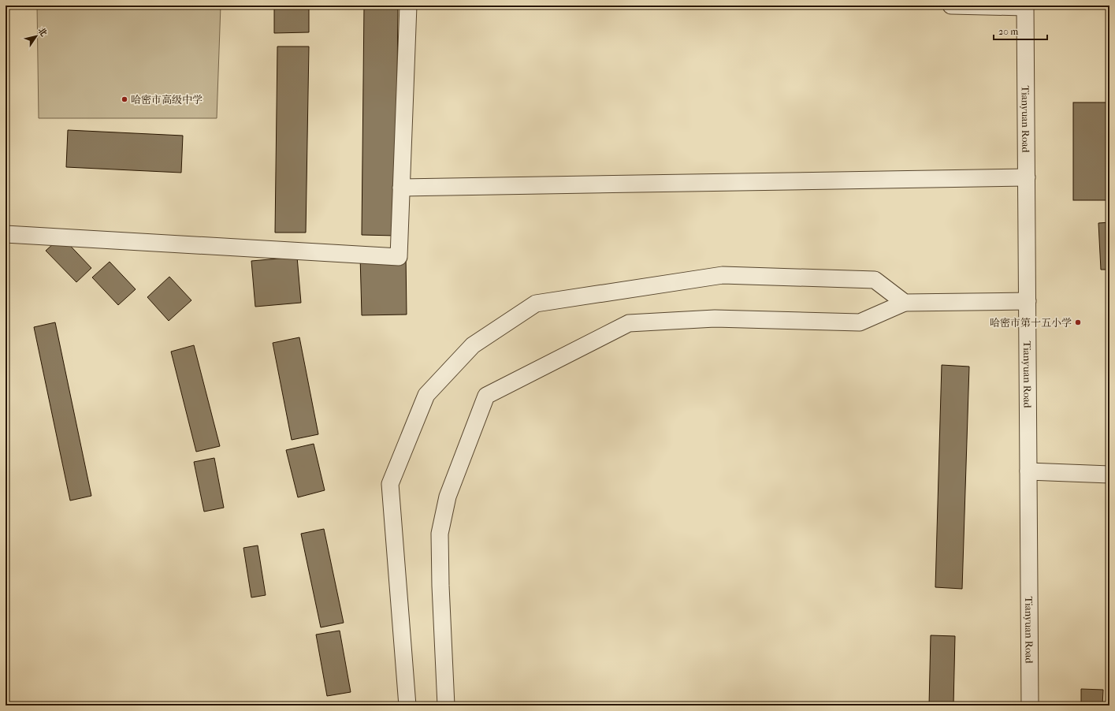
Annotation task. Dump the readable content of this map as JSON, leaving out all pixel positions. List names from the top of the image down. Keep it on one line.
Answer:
{"streets":{"street":["Tianyuan Road"]},"places":["哈密市高级中学","哈密市第十五小学"],"scale_bar":"20 m","north":"top right"}
